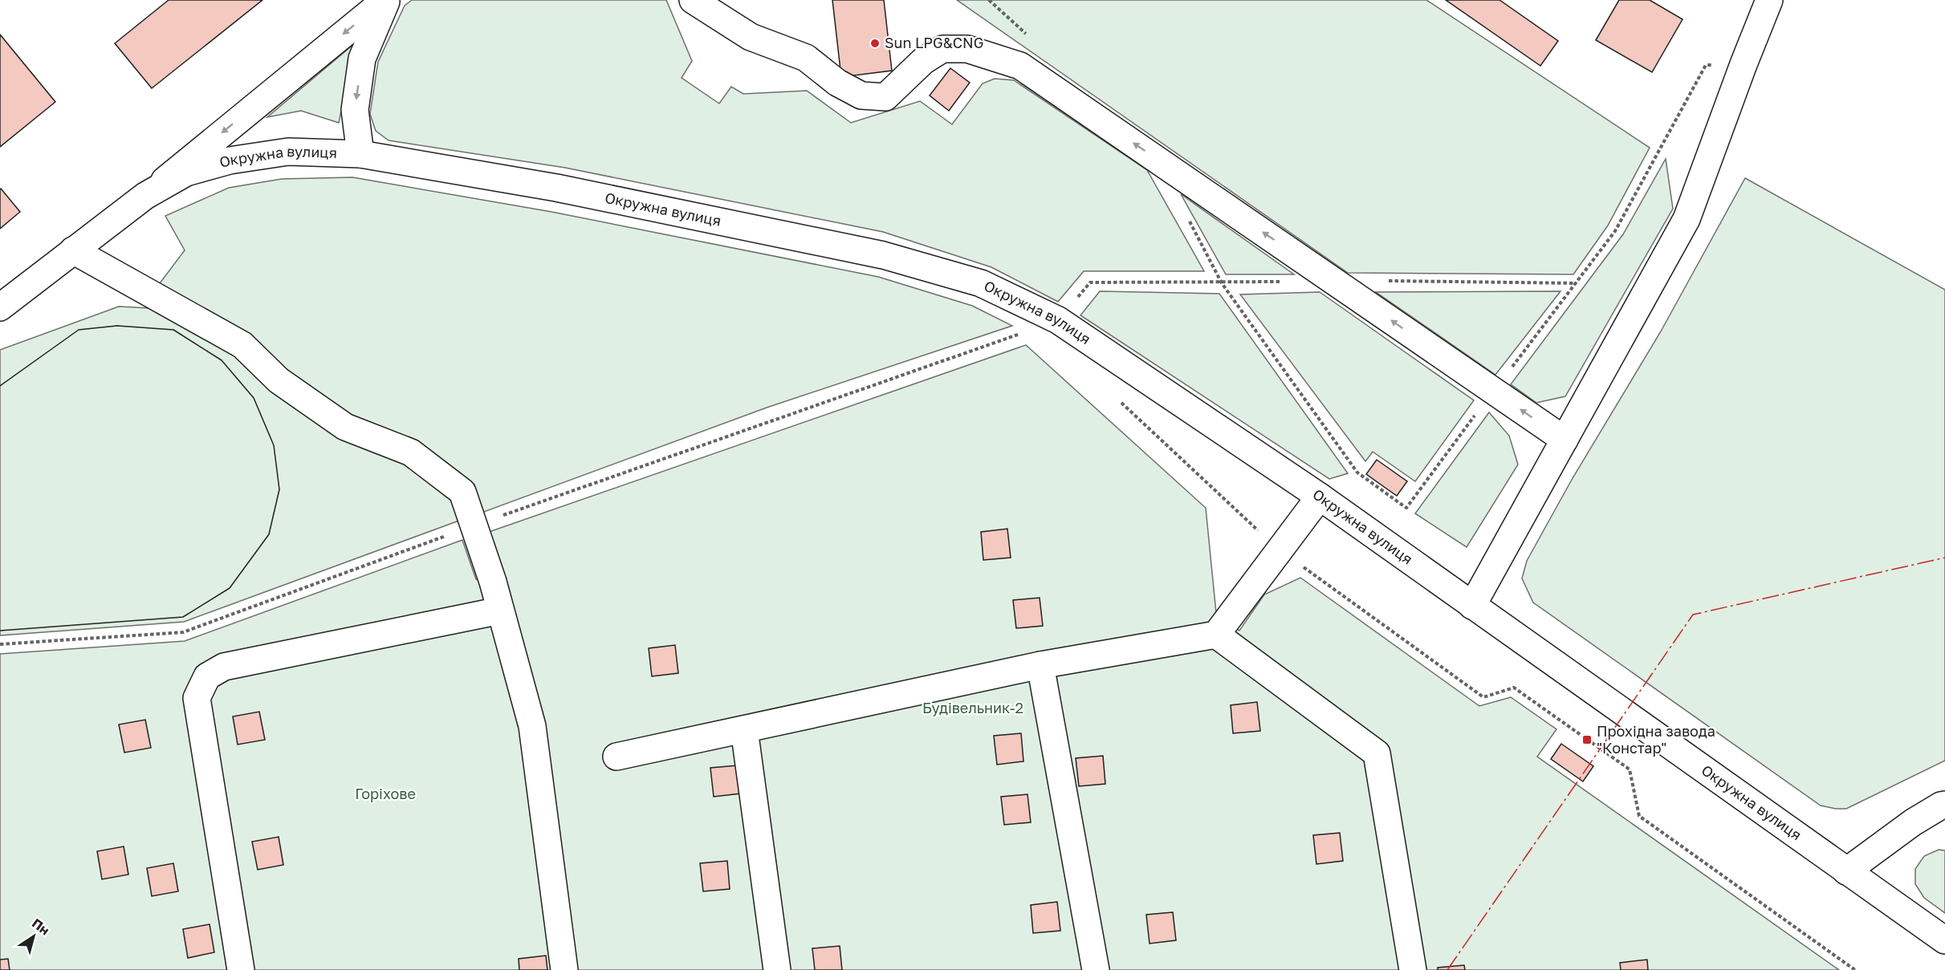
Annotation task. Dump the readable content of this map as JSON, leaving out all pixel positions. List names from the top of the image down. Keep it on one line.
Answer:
{"streets":{"main road":["Окружна вулиця"]},"parks":["Будівельник-2","Горіхове"],"places":{"other":["Sun LPG&CNG"],"transit":["Прохідна завода \"Констар\""]},"north":"top right"}
